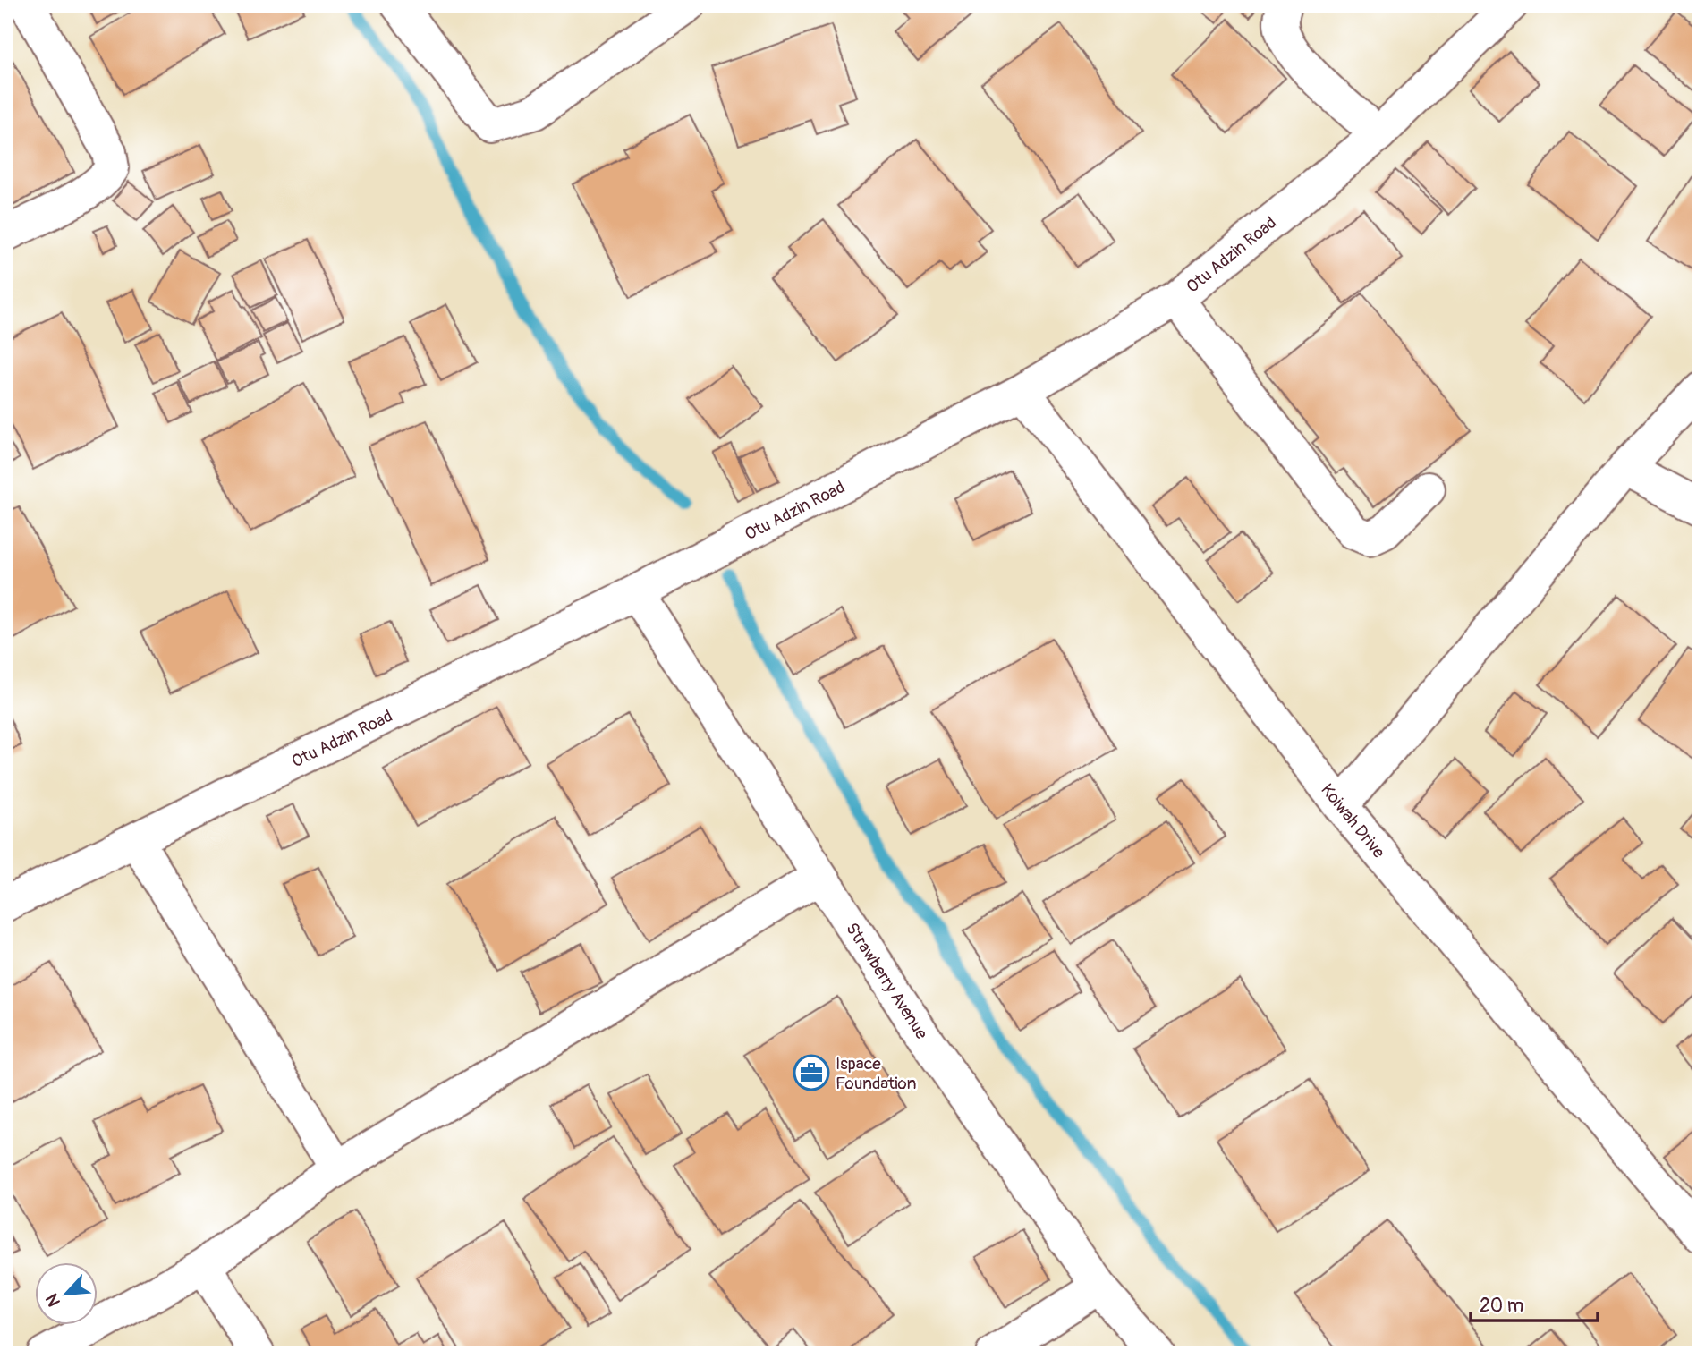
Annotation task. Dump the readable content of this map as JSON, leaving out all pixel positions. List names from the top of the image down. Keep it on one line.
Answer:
{"streets":{"street":["Otu Adzin Road","Koiwah Drive","Strawberry Avenue"]},"crossings":[["Otu Adzin Road","Koiwah Drive"],["Otu Adzin Road","Strawberry Avenue"]],"places":{"office":["Ispace Foundation"]},"scale_bar":"20 m","north":"bottom left"}
